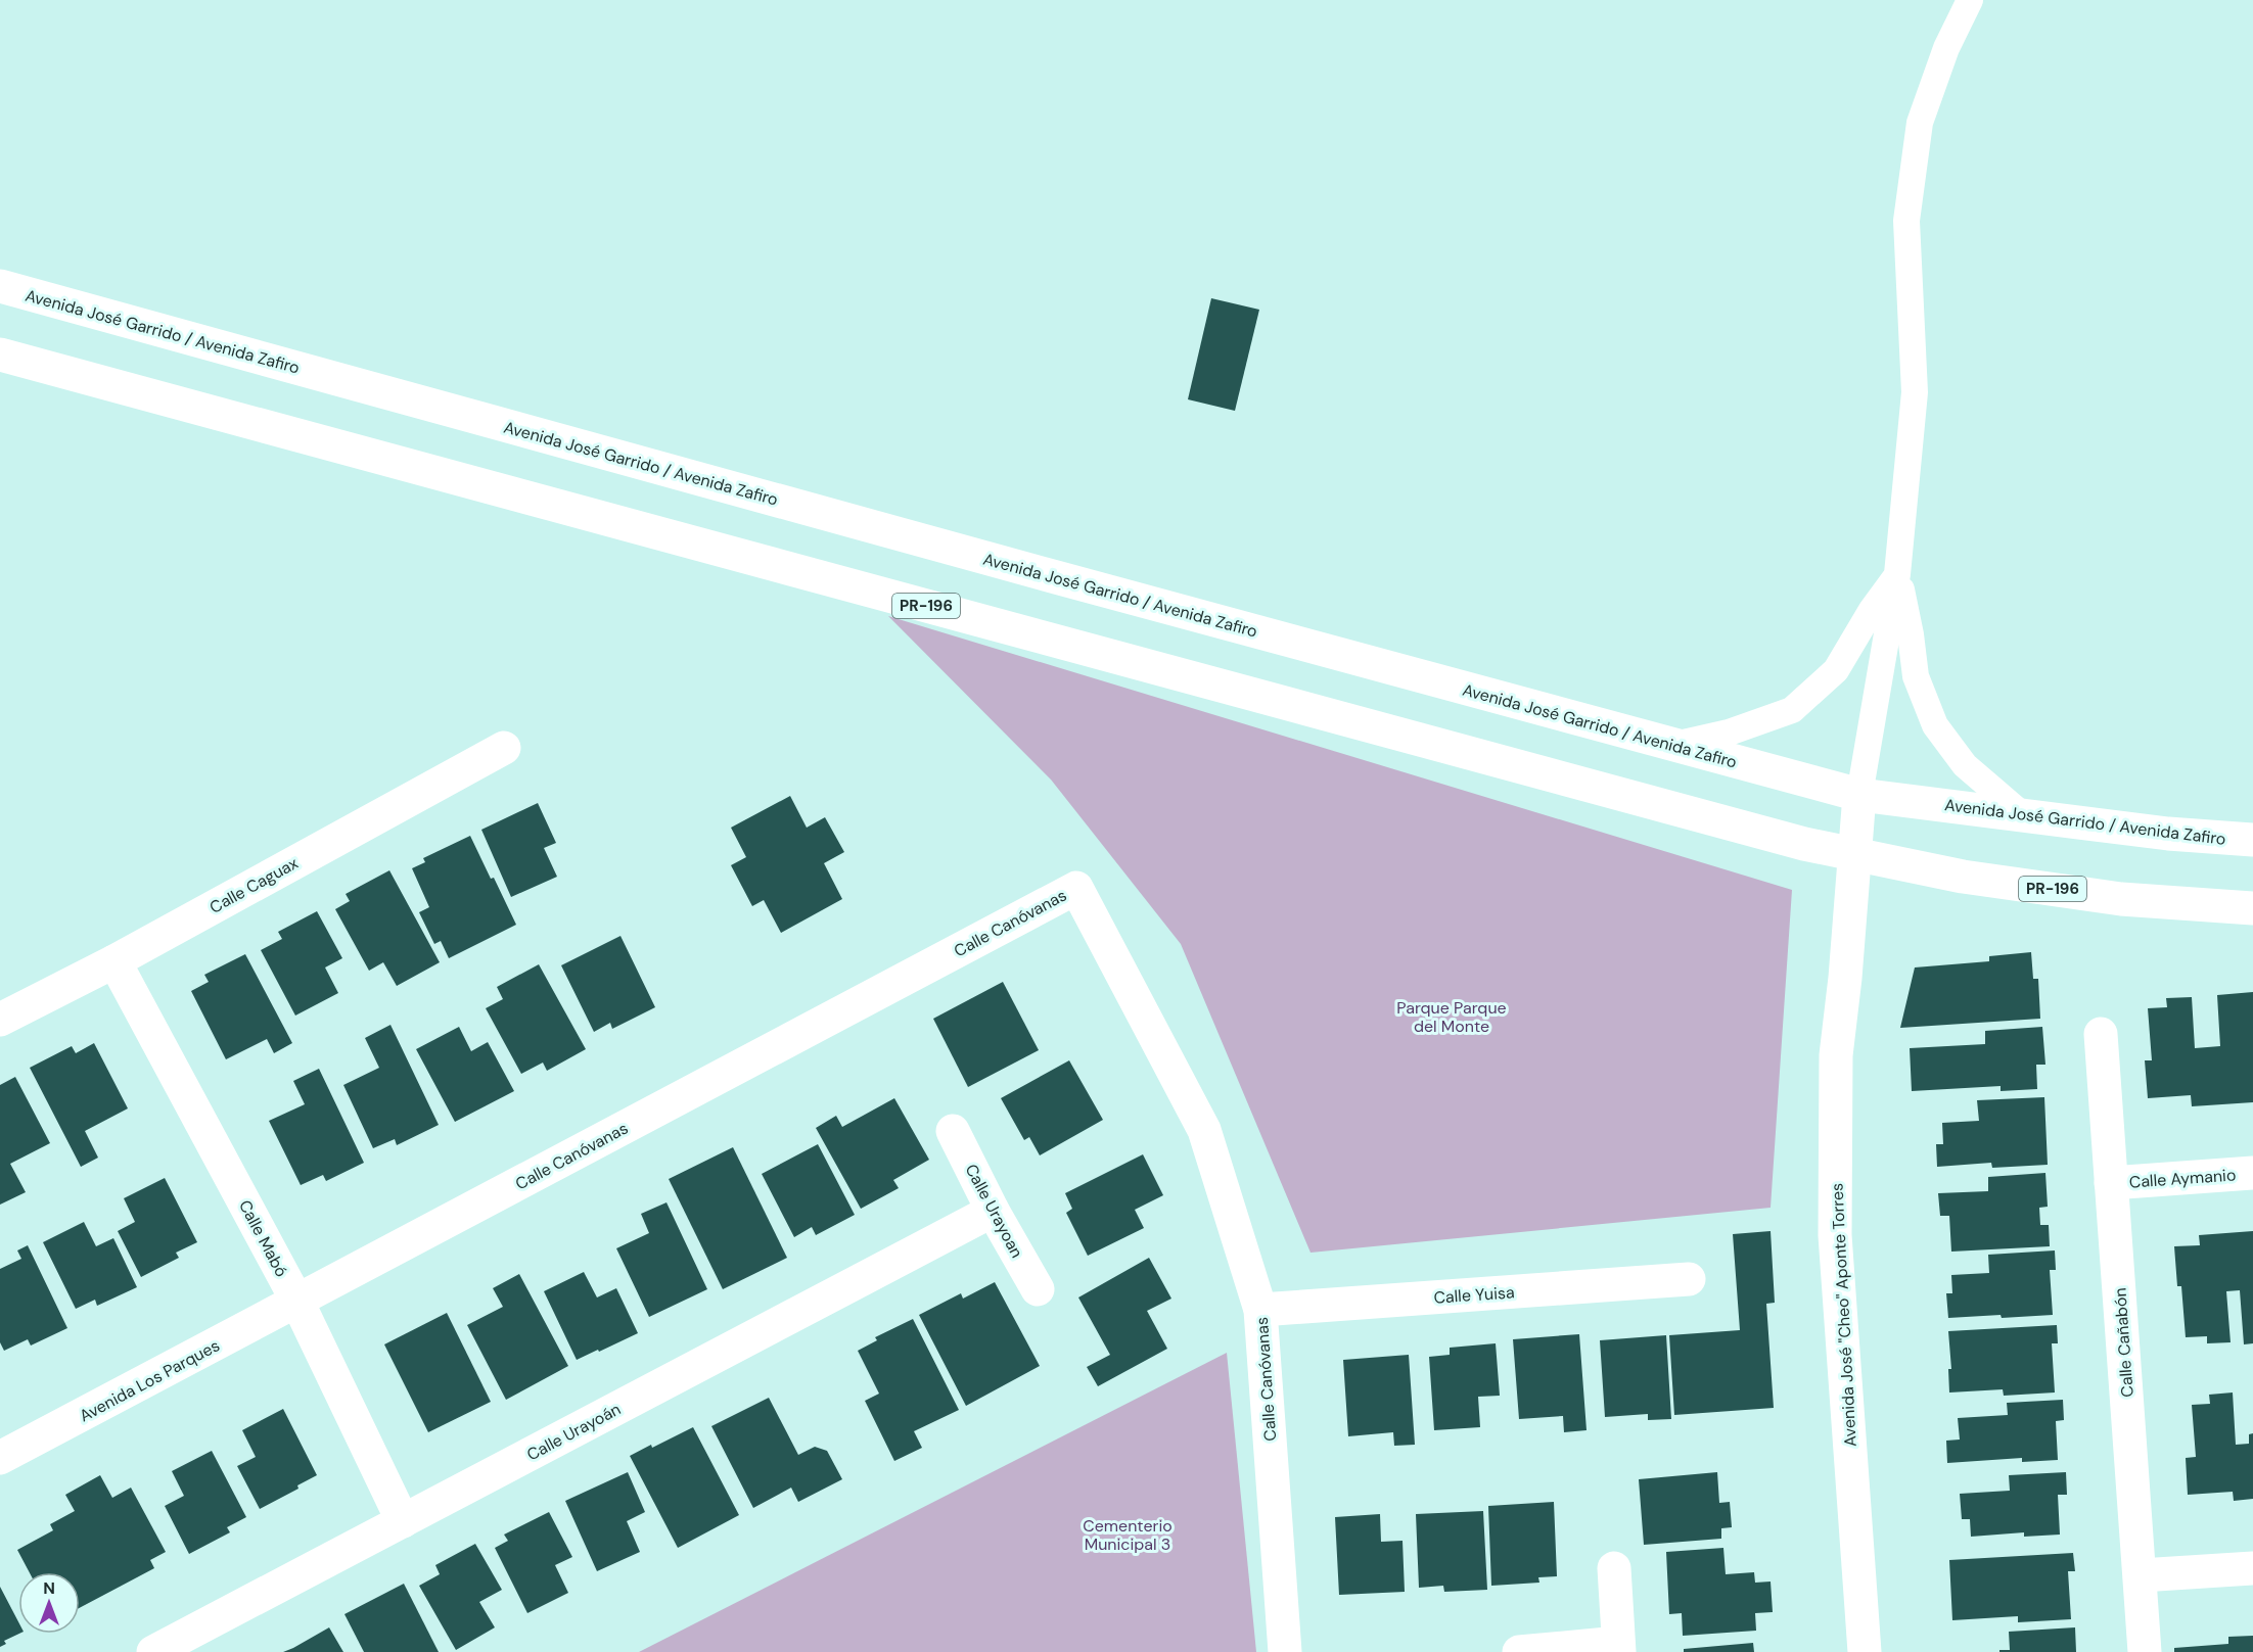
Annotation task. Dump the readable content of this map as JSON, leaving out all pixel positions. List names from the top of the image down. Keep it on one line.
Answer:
{"streets":{"street":["Avenida José Garrido / Avenida Zafiro","PR-196","Calle Caguax","Calle Canóvanas","Calle Aymanio","Calle Urayoan","Calle Mabó","Calle Yuisa","Avenida José \"Cheo\" Aponte Torres","Calle Cañabón","Avenida Los Parques","Calle Urayoán"]},"crossings":[["Avenida José Garrido / Avenida Zafiro","Avenida José \"Cheo\" Aponte Torres"],["PR-196","Avenida José \"Cheo\" Aponte Torres"],["Calle Caguax","Calle Mabó"],["Calle Canóvanas","Calle Mabó"],["Calle Canóvanas","Calle Yuisa"],["Calle Canóvanas","Avenida Los Parques"],["Calle Aymanio","Calle Cañabón"],["Calle Urayoan","Calle Urayoán"],["Calle Mabó","Avenida Los Parques"],["Calle Mabó","Calle Urayoán"]],"parks":["Parque Parque del Monte","Cementerio Municipal 3"],"north":"top"}
